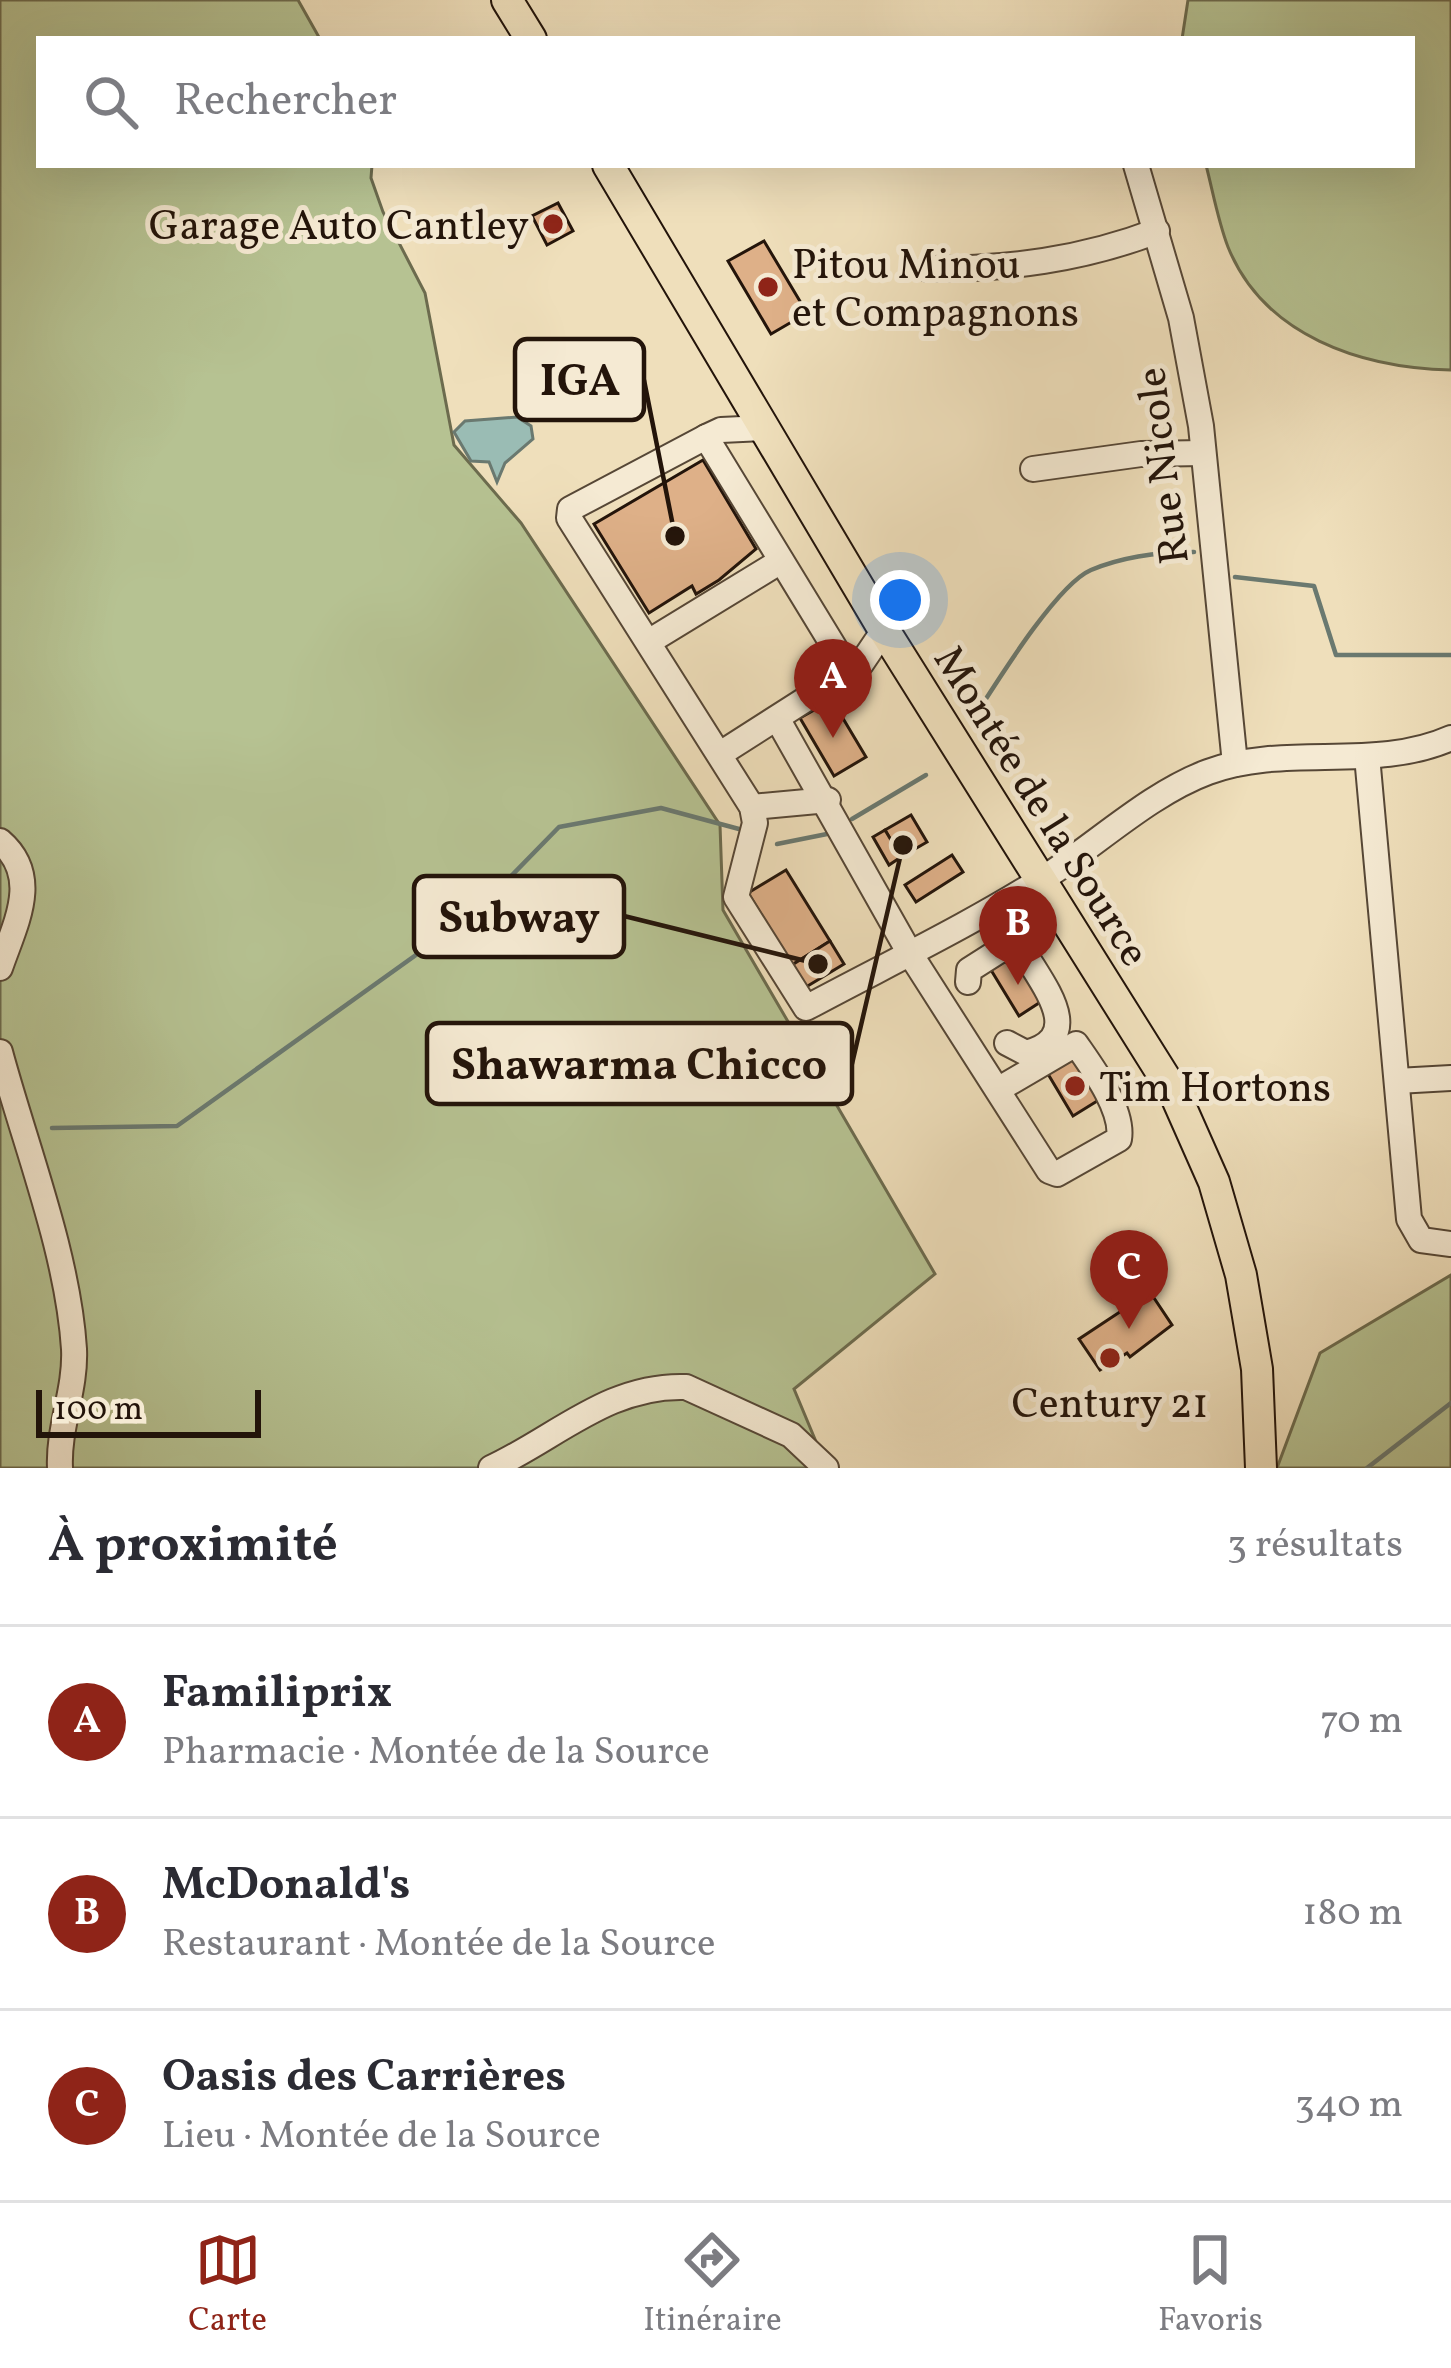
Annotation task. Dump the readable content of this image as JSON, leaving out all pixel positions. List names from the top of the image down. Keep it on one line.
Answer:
{"streets":{"main road":["Montée de la Source"],"street":["Rue Nicole"]},"places":["Garage Auto Cantley","Pitou Minou et Compagnons","IGA","Shawarma Chicco","Subway","Tim Hortons","Century 21"],"scale_bar":"100 m","page":{"search":"Rechercher","pins":["A","B","C"],"scale":"100 m","heading":["À proximité","3 résultats"],"list":[{"mark":"A","name":"Familiprix","note":"Pharmacie · Montée de la Source","value":"70 m"},{"mark":"B","name":"McDonald's","note":"Restaurant · Montée de la Source","value":"180 m"},{"mark":"C","name":"Oasis des Carrières","note":"Lieu · Montée de la Source","value":"340 m"}],"nav":["Carte","Itinéraire","Favoris"]}}
